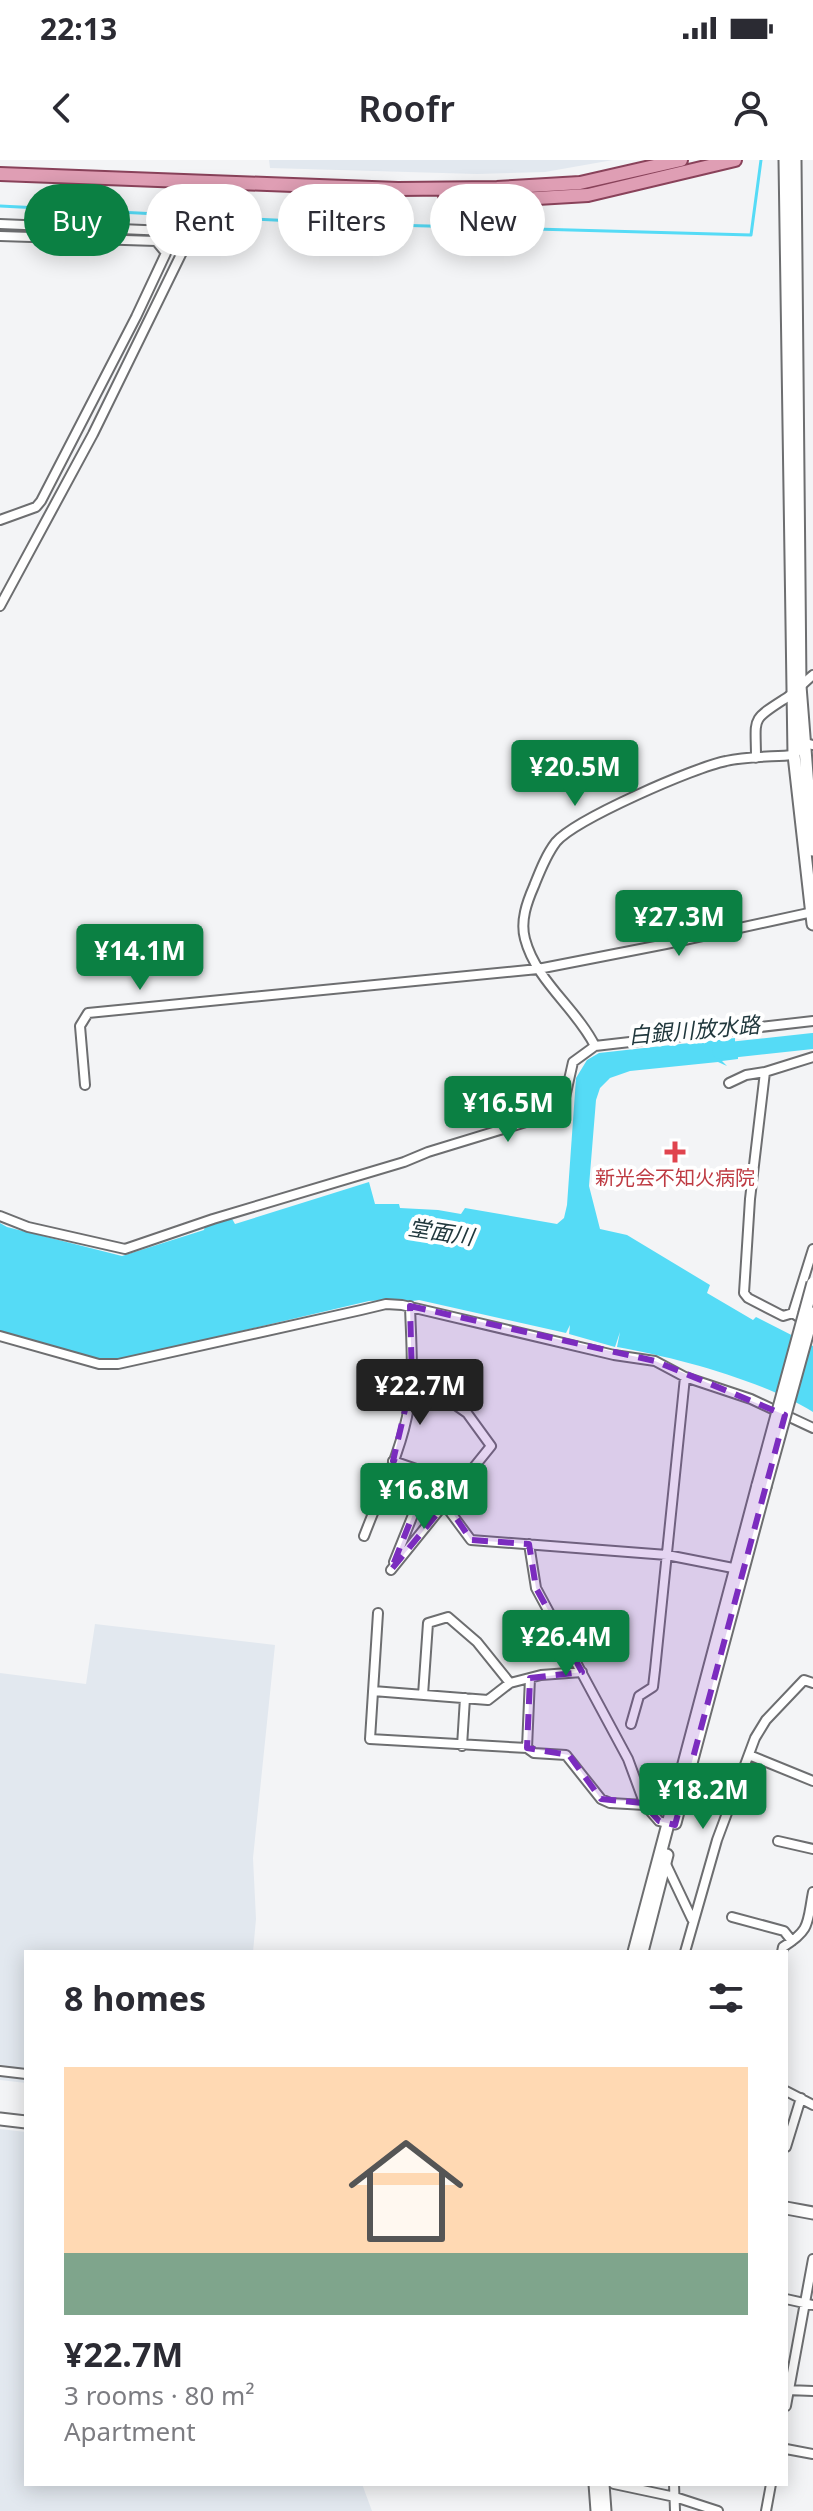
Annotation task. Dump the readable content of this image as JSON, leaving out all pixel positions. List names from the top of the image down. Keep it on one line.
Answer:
{"water":["白銀川放水路","堂面川"],"places":{"health":["新光会不知火病院"]},"page":{"status":"22:13","header":"Roofr","chip":["Buy","Rent","Filters","New"],"price":["¥20.5M","¥27.3M","¥14.1M","¥16.5M","¥22.7M","¥16.8M","¥26.4M","¥18.2M"],"heading":"8 homes","list":[{"name":"¥22.7M","note":"3 rooms · 80 m² · Apartment"}]}}
